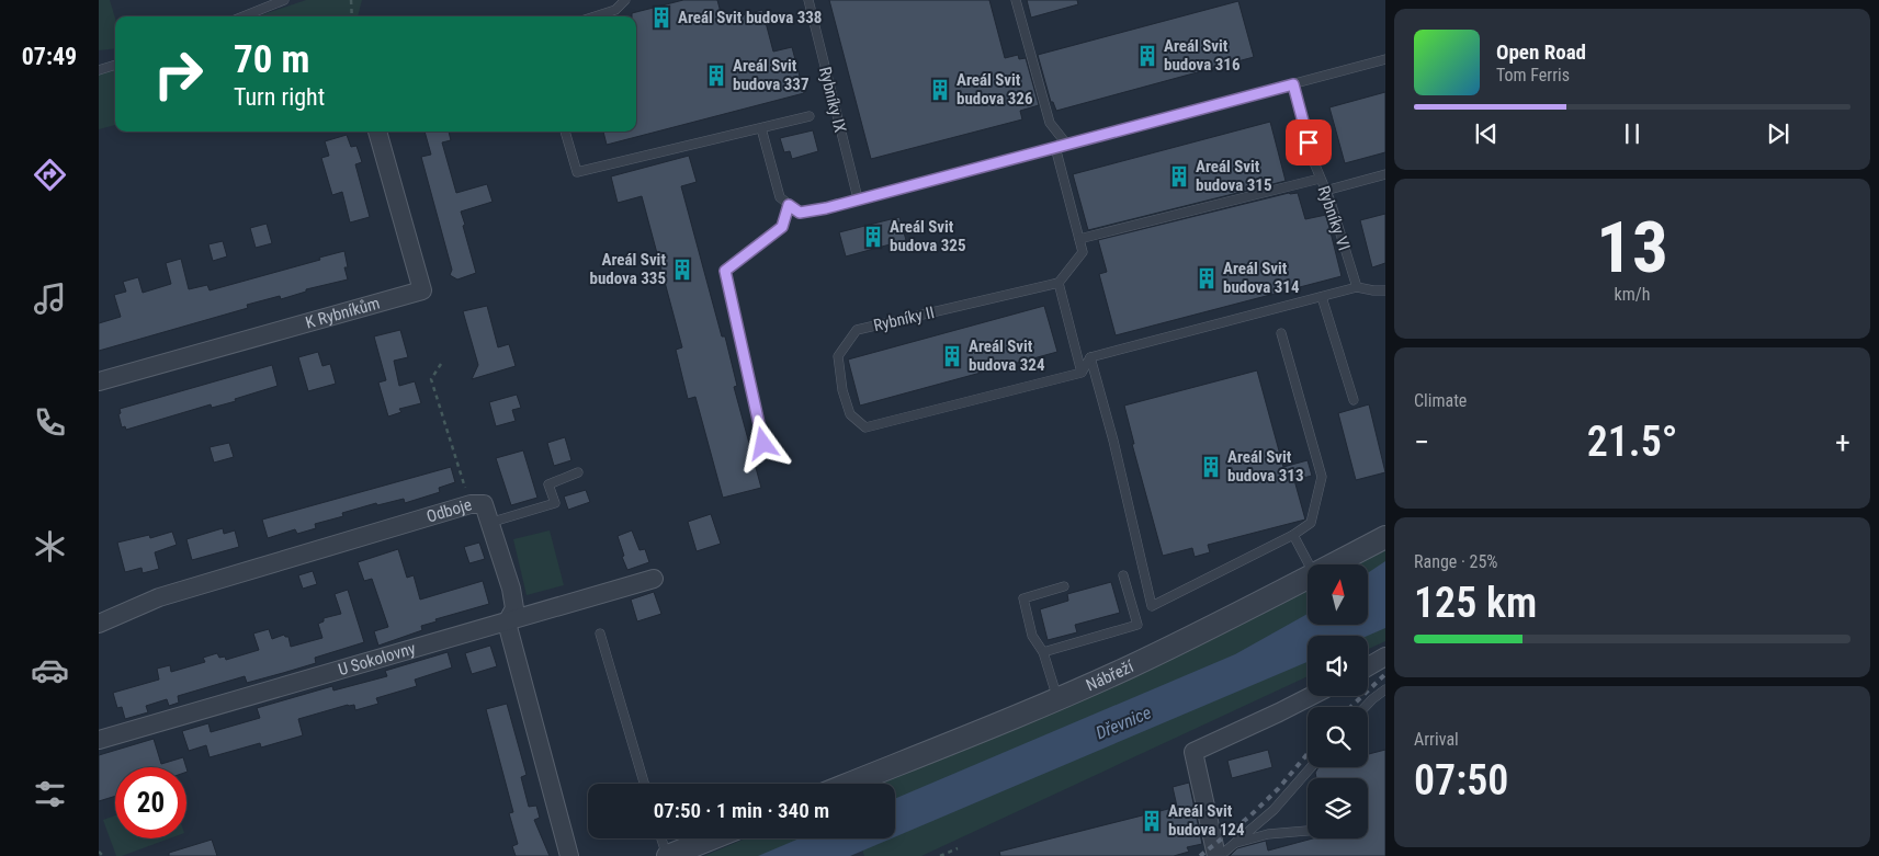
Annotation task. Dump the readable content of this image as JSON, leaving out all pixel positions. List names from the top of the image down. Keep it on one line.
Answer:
{"streets":{"street":["K Rybníkům","Odboje","U Sokolovny","Nábřeží"],"lane":["Rybníky IX","Rybníky VI","Rybníky II"]},"crossings":[["Odboje","U Sokolovny"]],"water":["Dřevnice"],"places":{"building":["Areál Svit budova 338","Areál Svit budova 316","Areál Svit budova 337","Areál Svit budova 326","Areál Svit budova 315","Areál Svit budova 325","Areál Svit budova 335","Areál Svit budova 314","Areál Svit budova 324","Areál Svit budova 313","Areál Svit budova 124"]},"north":"top","page":{"tabs":"07:49","turn":["70 m","Turn right"],"song":["Open Road","Tom Ferris"],"tile":[["13","km/h"],"Climate",["Range · 25%","125 km"],["Arrival","07:50"]],"heat":["−","21.5°","+"],"limit":"20","trip":"07:50 · 1 min · 340 m"}}
